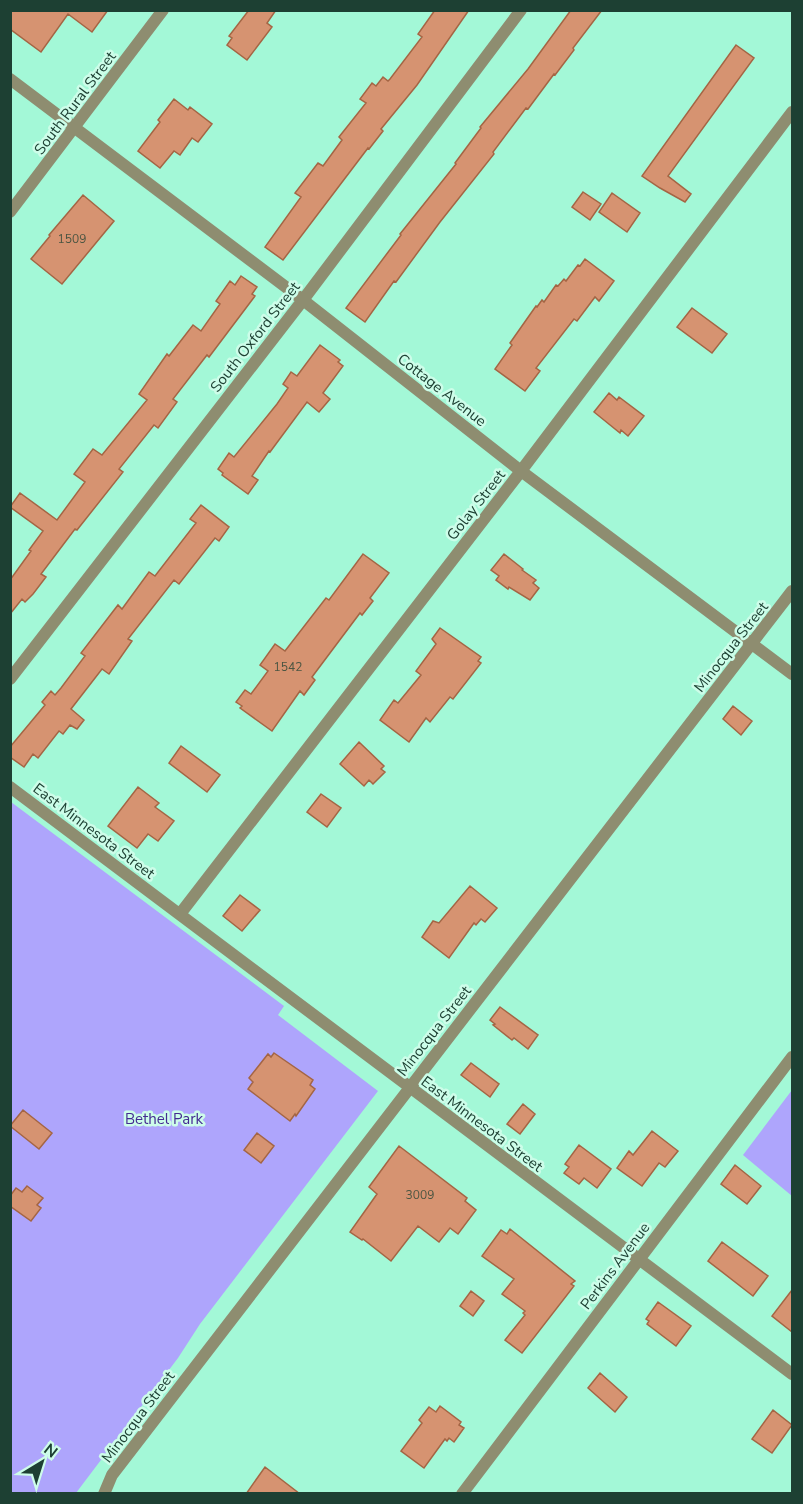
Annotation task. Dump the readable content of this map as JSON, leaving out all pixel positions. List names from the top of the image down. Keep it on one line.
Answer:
{"streets":{"street":["South Rural Street","South Oxford Street","Cottage Avenue","Golay Street","Minocqua Street","East Minnesota Street","Perkins Avenue"]},"crossings":[["South Rural Street","Cottage Avenue"],["South Oxford Street","Cottage Avenue"],["Cottage Avenue","Golay Street"],["Cottage Avenue","Minocqua Street"],["Golay Street","East Minnesota Street"],["Minocqua Street","East Minnesota Street"],["East Minnesota Street","Perkins Avenue"]],"parks":["Bethel Park"],"house_numbers":["1509","1542","3009"],"north":"top right"}
